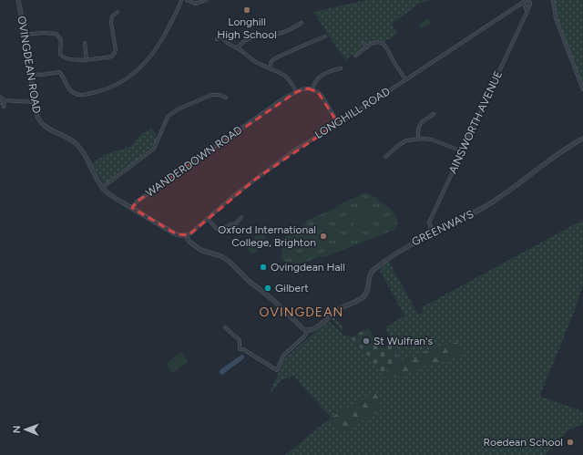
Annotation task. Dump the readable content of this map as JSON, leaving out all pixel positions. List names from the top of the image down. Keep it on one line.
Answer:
{"streets":{"street":["OVINGDEAN ROAD","LONGHILL ROAD","AINSWORTH AVENUE","WANDERDOWN ROAD","GREENWAYS"]},"crossings":[["OVINGDEAN ROAD","LONGHILL ROAD"],["OVINGDEAN ROAD","WANDERDOWN ROAD"],["OVINGDEAN ROAD","GREENWAYS"],["LONGHILL ROAD","AINSWORTH AVENUE"],["AINSWORTH AVENUE","GREENWAYS"]],"districts":["OVINGDEAN"],"places":["Longhill High School","Oxford International College, Brighton","Ovingdean Hall","Gilbert","St Wulfran's","Roedean School"],"north":"left"}
